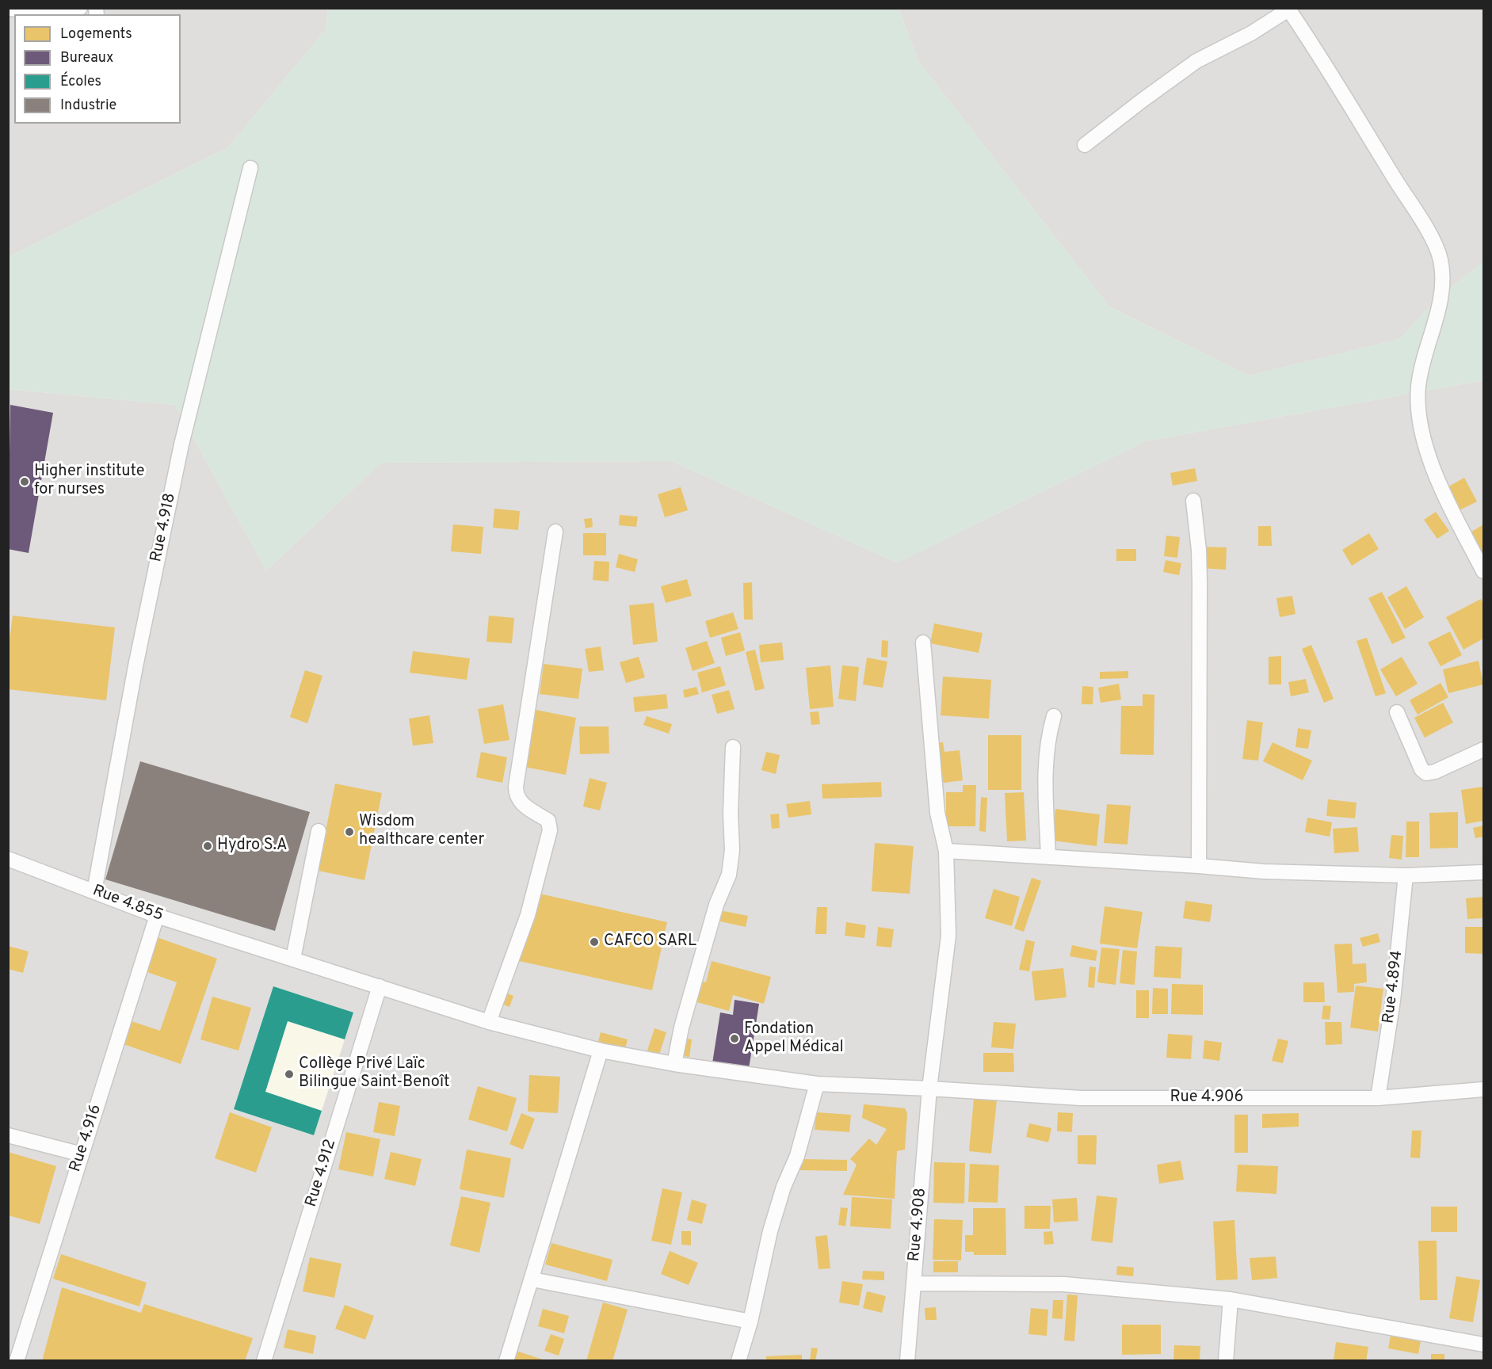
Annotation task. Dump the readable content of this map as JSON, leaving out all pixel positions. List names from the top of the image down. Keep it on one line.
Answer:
{"streets":{"street":["Rue 4.918","Rue 4.855","Rue 4.894","Rue 4.906","Rue 4.916","Rue 4.912","Rue 4.908"]},"crossings":[["Rue 4.918","Rue 4.855"],["Rue 4.855","Rue 4.906"],["Rue 4.855","Rue 4.916"],["Rue 4.855","Rue 4.912"],["Rue 4.894","Rue 4.906"],["Rue 4.906","Rue 4.908"]],"places":["Higher institute for nurses","Wisdom healthcare center","Hydro S.A","CAFCO SARL","Fondation Appel Médical","Collège Privé Laïc Bilingue Saint-Benoît"],"legend":["Logements","Bureaux","Écoles","Industrie"]}
